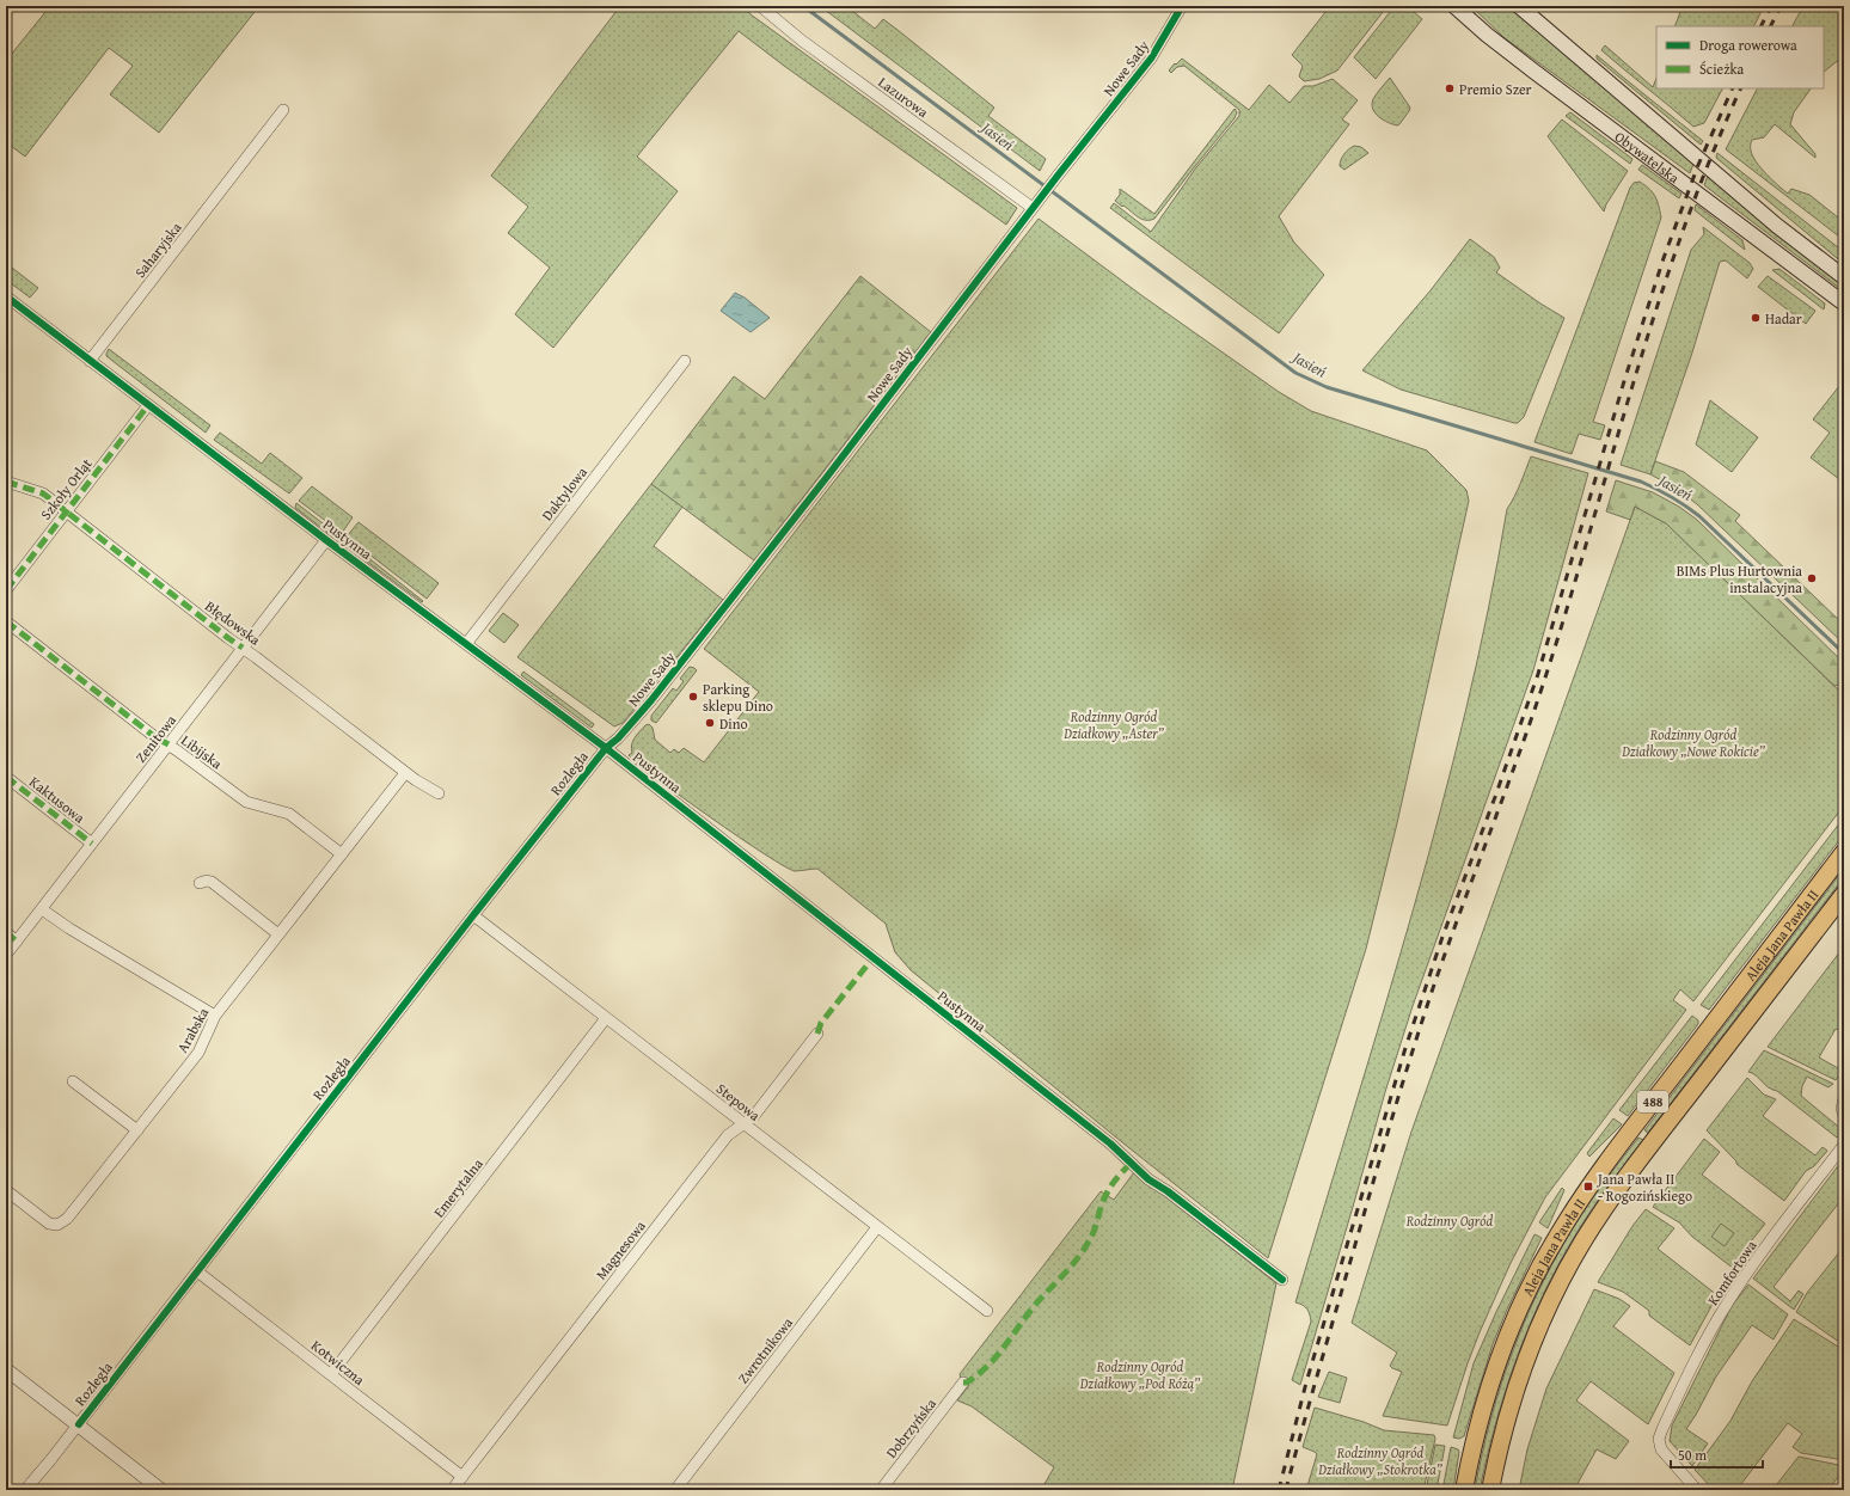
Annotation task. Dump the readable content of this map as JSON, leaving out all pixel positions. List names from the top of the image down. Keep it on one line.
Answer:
{"streets":{"main road":["Obywatelska","Aleja Jana Pawła II","488"],"street":["Nowe Sady","Lazurowa","Saharyjska","Szkoły Orląt","Daktylowa","Pustynna","Błędowska","Zenitowa","Libijska","Rozległa","Kaktusowa","Arabska","Stepowa","Emerytalna","Magnesowa","Komfortowa","Zwrotnikowa","Kotwiczna","Dobrzyńska"]},"crossings":[["Nowe Sady","Lazurowa"],["Nowe Sady","Pustynna"],["Nowe Sady","Rozległa"],["Saharyjska","Pustynna"],["Szkoły Orląt","Pustynna"],["Szkoły Orląt","Błędowska"],["Daktylowa","Pustynna"],["Pustynna","Zenitowa"],["Pustynna","Rozległa"],["Błędowska","Zenitowa"],["Błędowska","Arabska"],["Zenitowa","Libijska"],["Zenitowa","Kaktusowa"],["Libijska","Arabska"],["Rozległa","Stepowa"],["Rozległa","Kotwiczna"],["Stepowa","Emerytalna"],["Stepowa","Magnesowa"],["Stepowa","Zwrotnikowa"],["Emerytalna","Kotwiczna"],["Magnesowa","Kotwiczna"]],"water":["Jasień"],"parks":["Rodzinny Ogród Działkowy „Aster”","Rodzinny Ogród Działkowy „Nowe Rokicie”","Rodzinny Ogród","Rodzinny Ogród Działkowy „Pod Różą”","Rodzinny Ogród Działkowy „Stokrotka”"],"places":{"other":["Premio Szer","Hadar","BIMs Plus Hurtownia instalacyjna","Parking sklepu Dino","Dino"],"transit":["Jana Pawła II - Rogozińskiego"]},"legend":["Droga rowerowa","Ścieżka"],"scale_bar":"50 m"}
